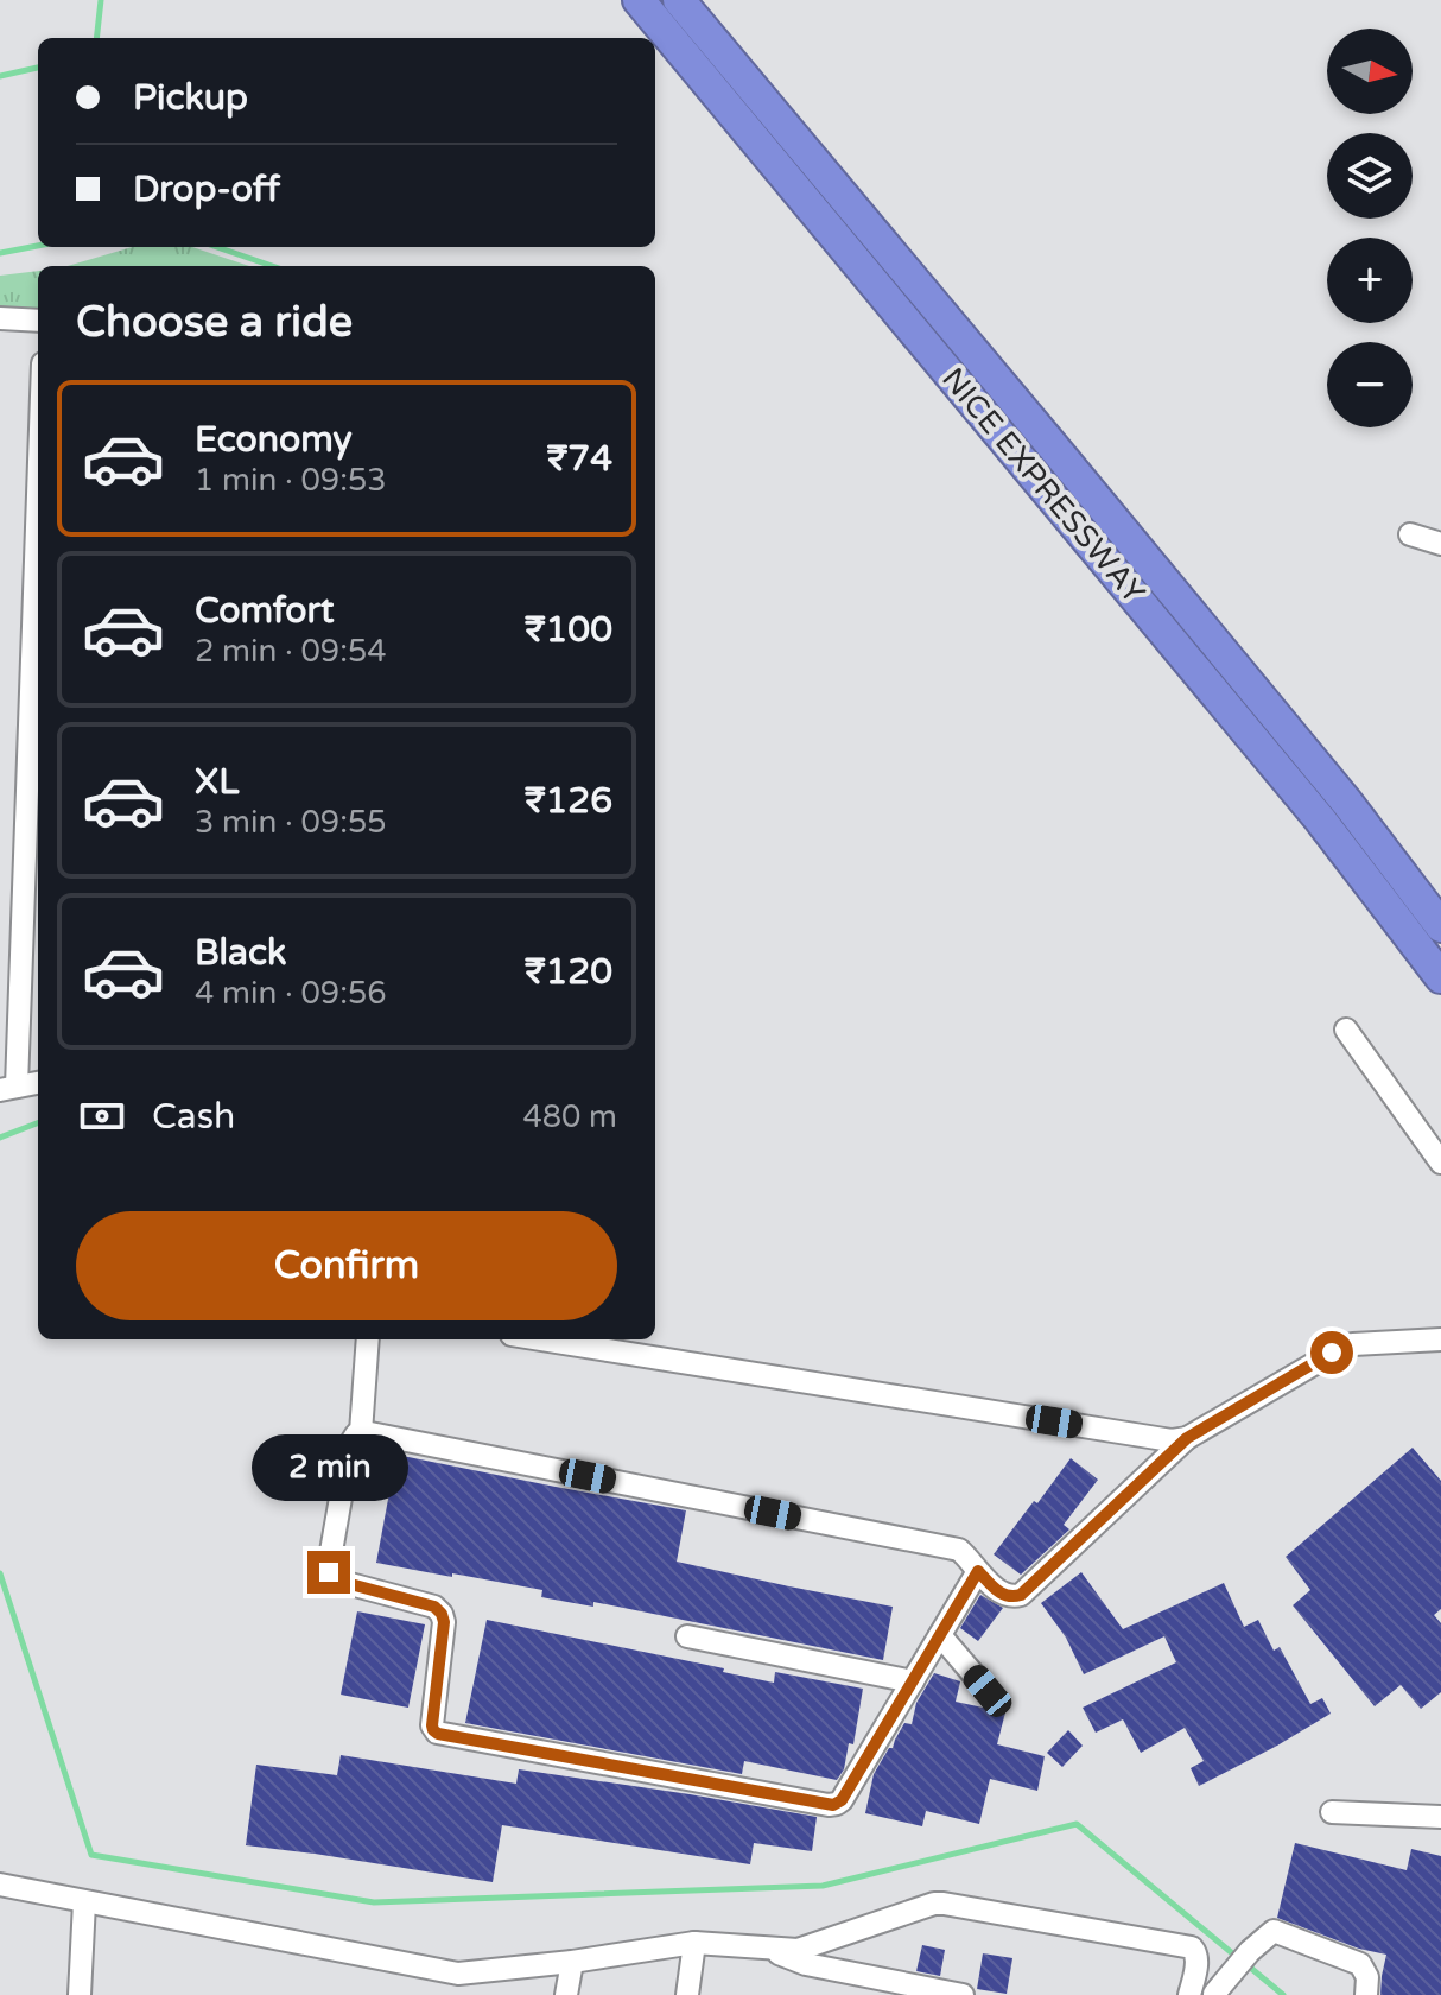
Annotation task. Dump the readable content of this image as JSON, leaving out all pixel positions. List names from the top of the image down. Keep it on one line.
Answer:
{"streets":{"highway":["NICE EXPRESSWAY"]},"north":"right","page":{"map_buttons":["+","−"],"banner":["Pickup","Drop-off"],"heading":"Choose a ride","list":[{"name":"Economy","note":"1 min · 09:53","value":"₹74"},{"name":"Comfort","note":"2 min · 09:54","value":"₹100"},{"name":"XL","note":"3 min · 09:55","value":"₹126"},{"name":"Black","note":"4 min · 09:56","value":"₹120"}],"pay":["Cash","480 m"],"buttons":"Confirm","bubble":"2 min"}}
